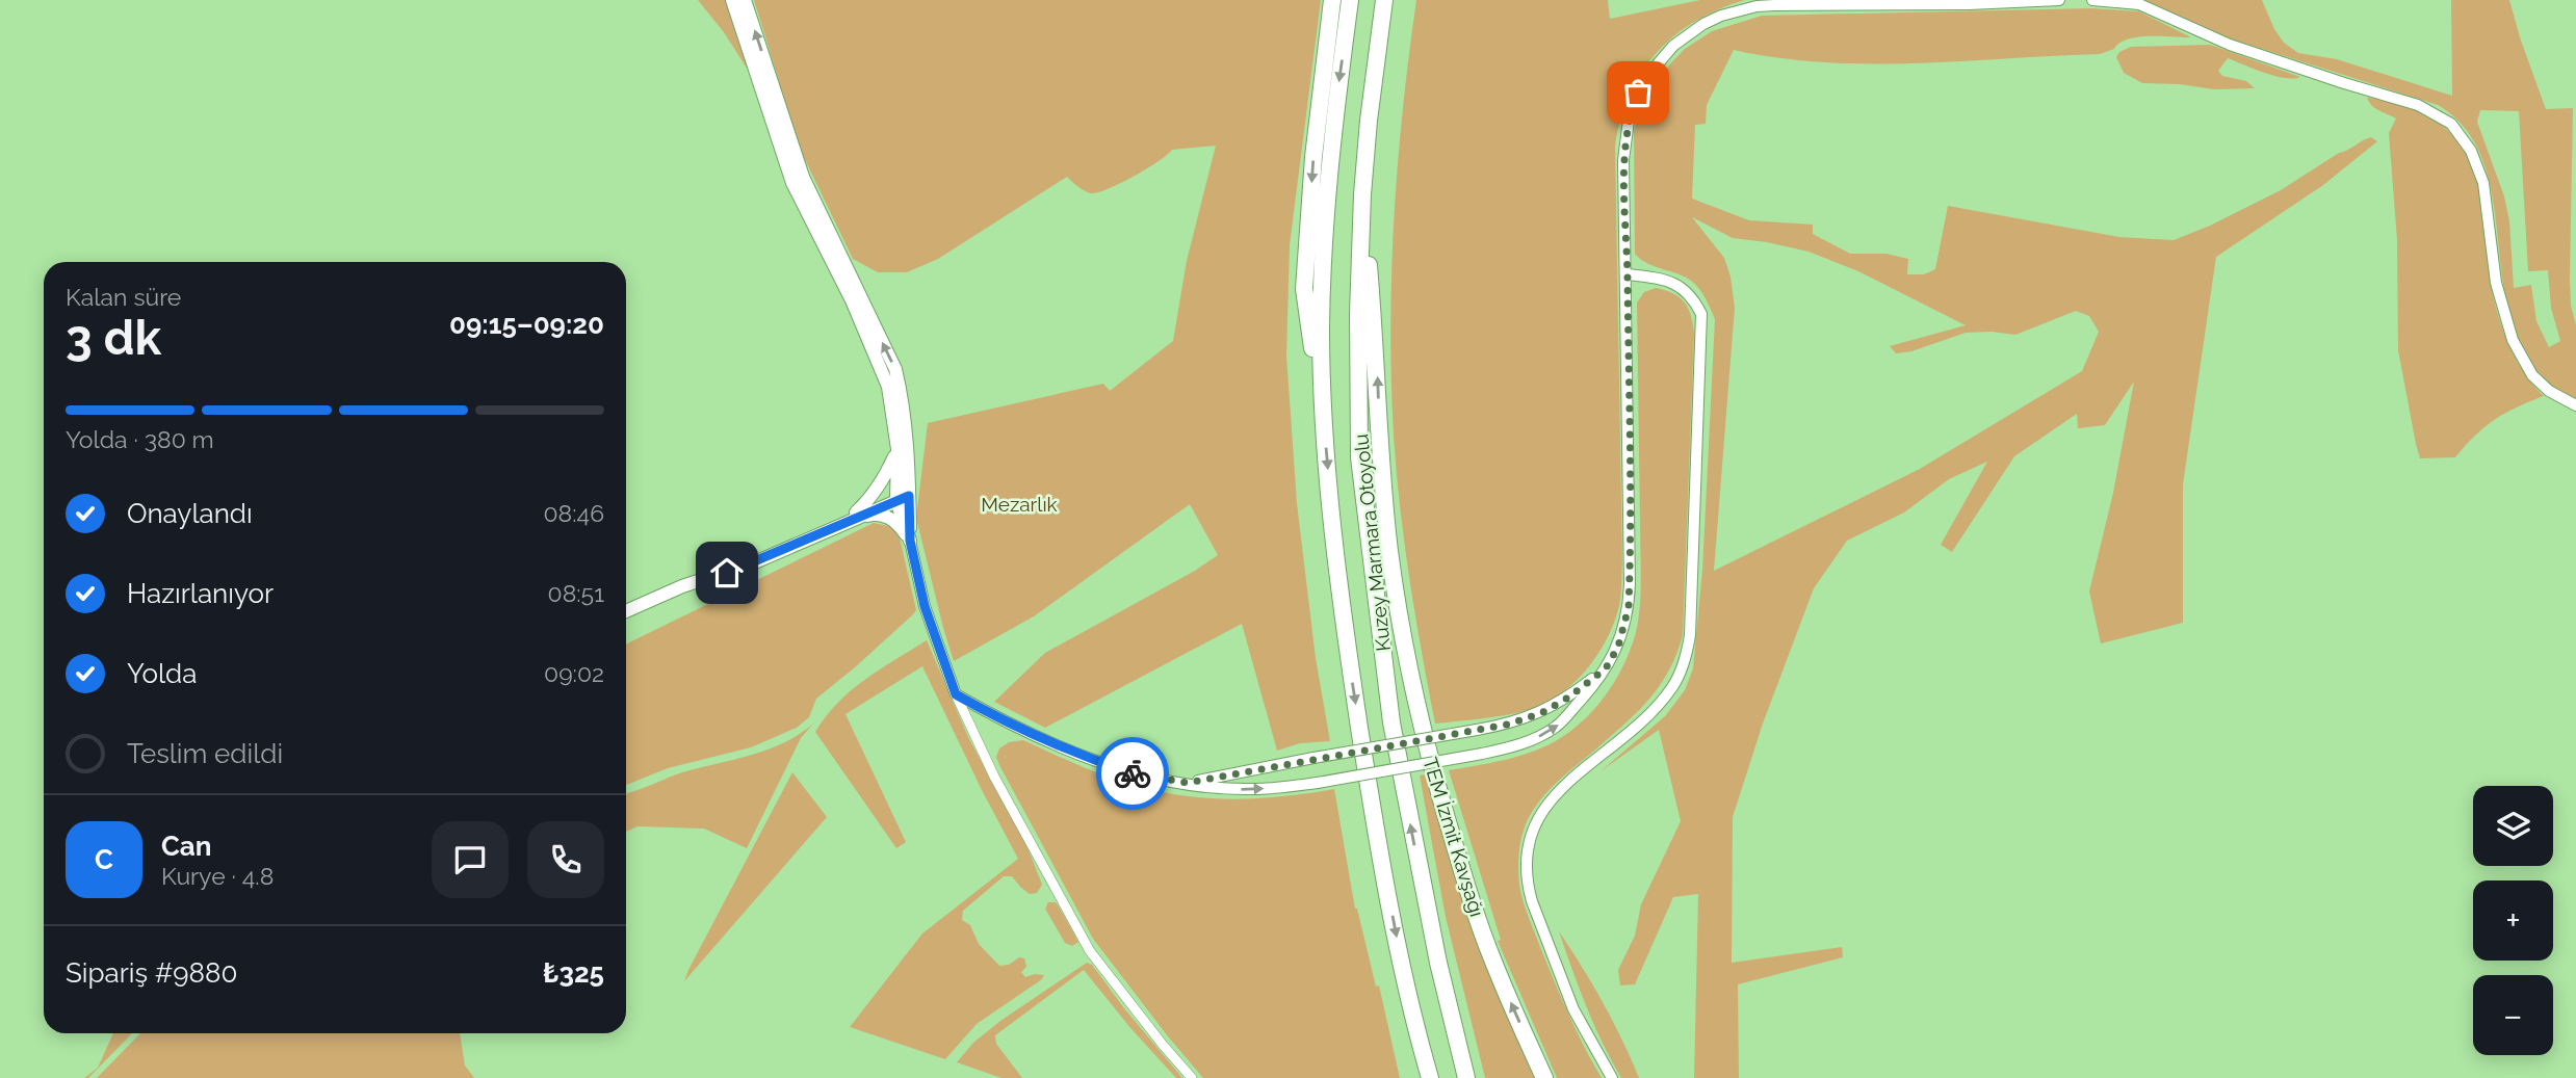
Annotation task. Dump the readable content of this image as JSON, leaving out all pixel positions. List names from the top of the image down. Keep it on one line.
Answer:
{"streets":{"highway":["Kuzey Marmara Otoyolu","TEM İzmit Kavşağı"]},"crossings":[["Kuzey Marmara Otoyolu","TEM İzmit Kavşağı"]],"one_way":["TEM İzmit Kavşağı"],"parks":["Mezarlık"],"page":{"heading":["3 dk","Kalan süre","09:15–09:20"],"panel":["Can","Kurye · 4.8","Sipariş #9880","₺325"],"bar":"Yolda · 380 m","list":[["Onaylandı","08:46"],["Hazırlanıyor","08:51"],["Yolda","09:02"],"Teslim edildi"],"map_buttons":["+","−"],"round":"C"}}
